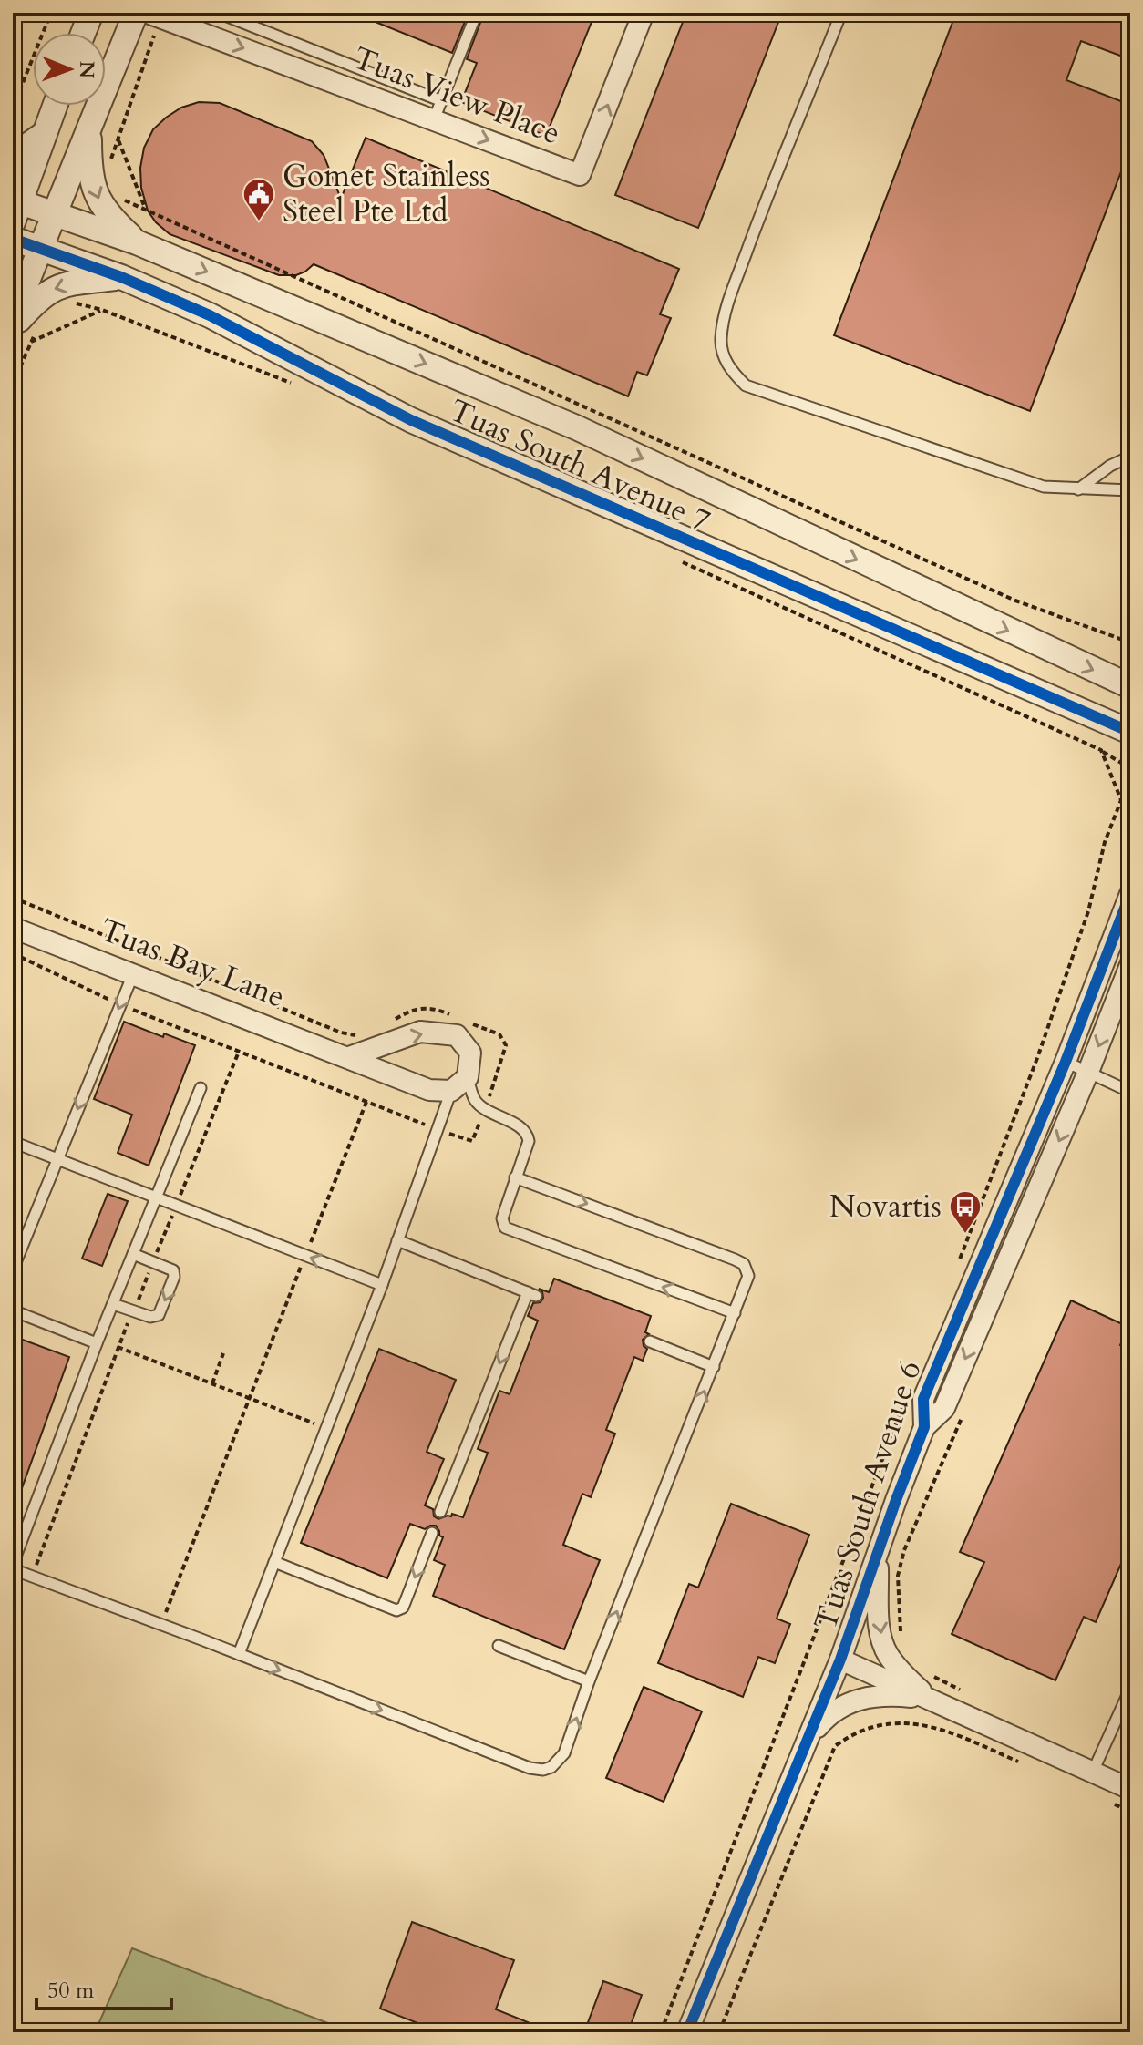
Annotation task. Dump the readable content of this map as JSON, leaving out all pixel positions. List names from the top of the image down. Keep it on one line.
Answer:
{"streets":{"street":["Tuas View Place","Tuas South Avenue 7","Tuas Bay Lane","Tuas South Avenue 6"]},"places":{"public building":["Gomet Stainless Steel Pte Ltd"],"bus stop":["Novartis"]},"scale_bar":"50 m","north":"right"}
